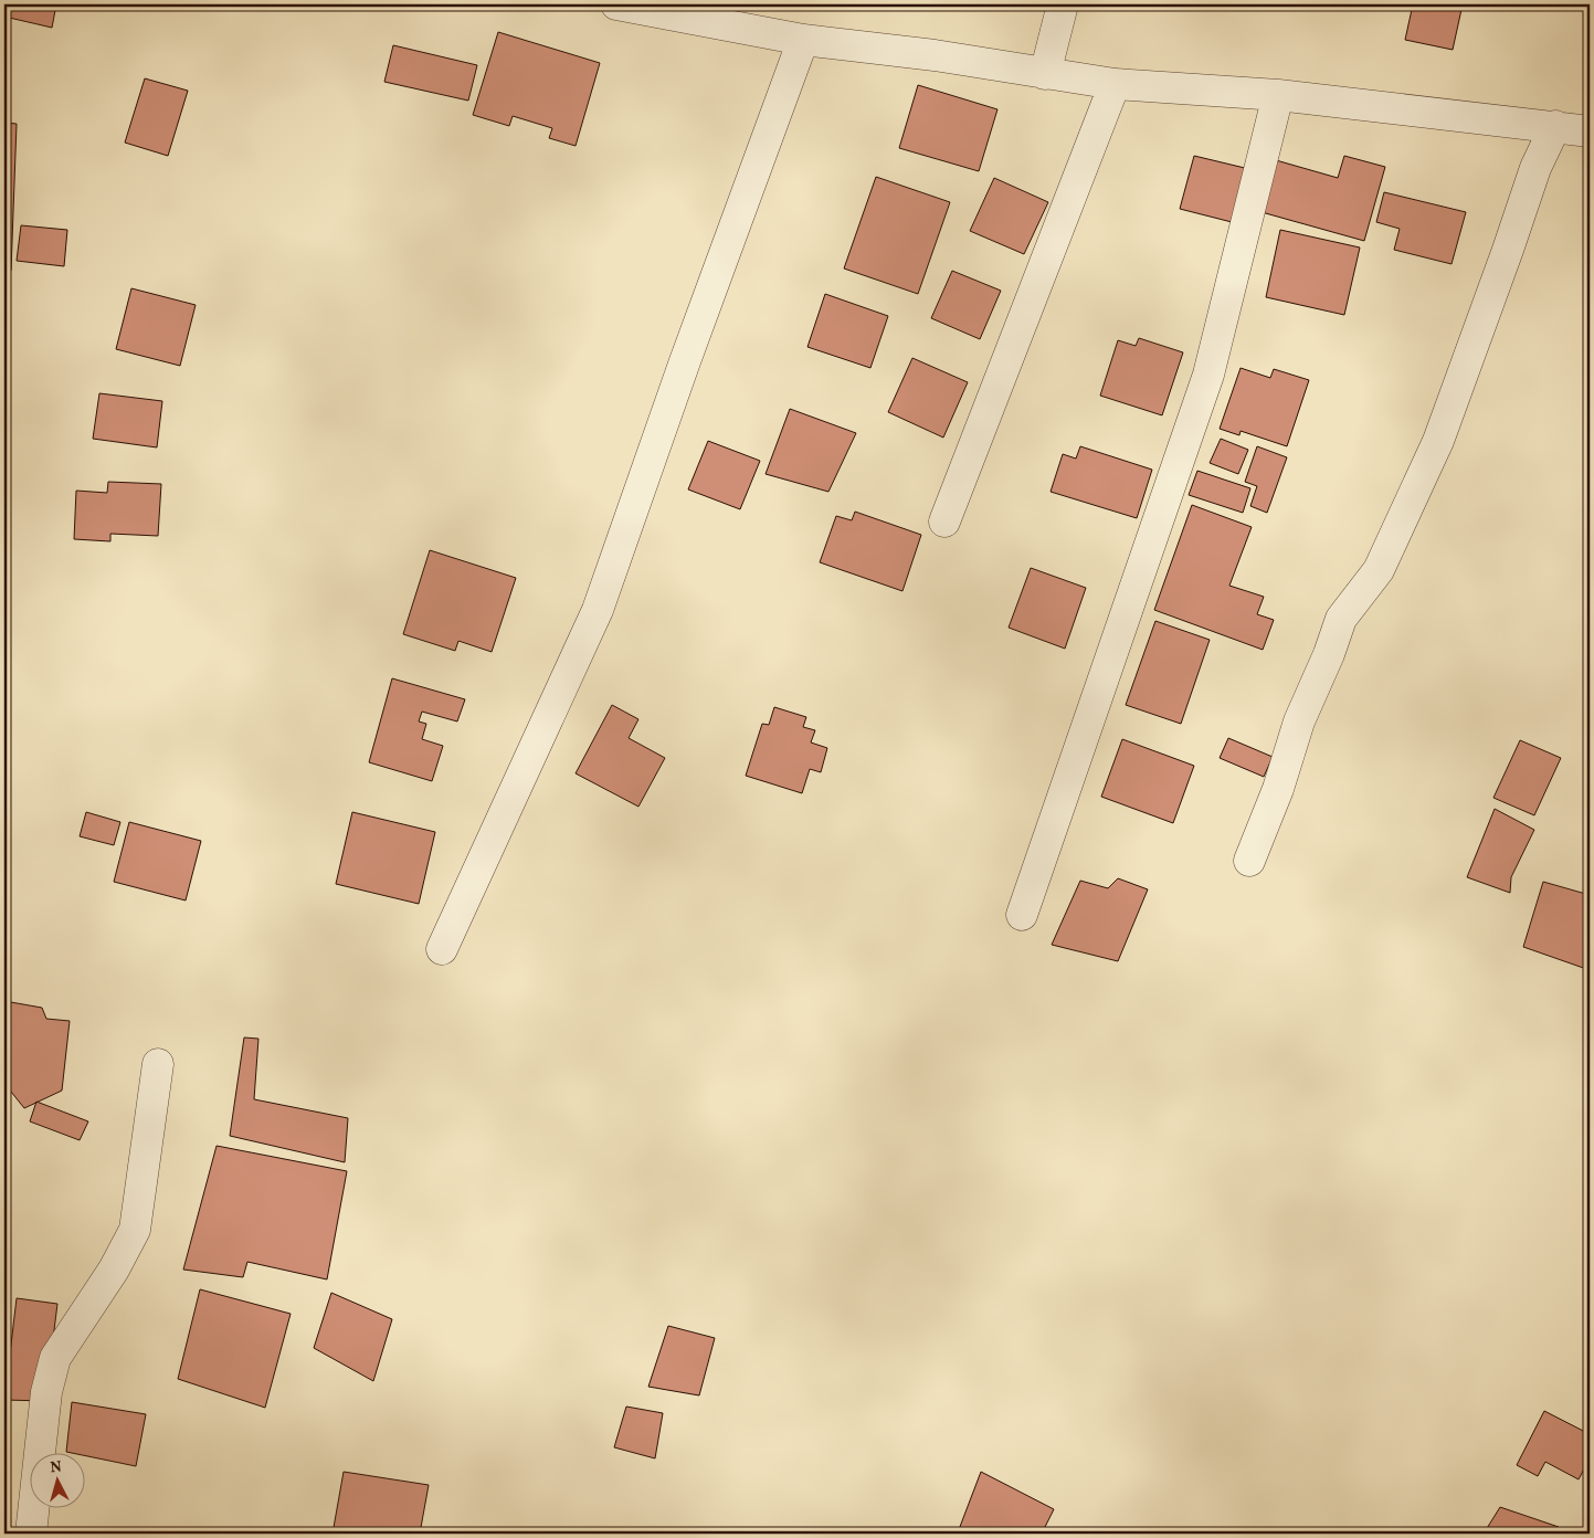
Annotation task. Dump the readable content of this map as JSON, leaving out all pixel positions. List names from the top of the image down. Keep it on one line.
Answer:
{"north":"top"}
